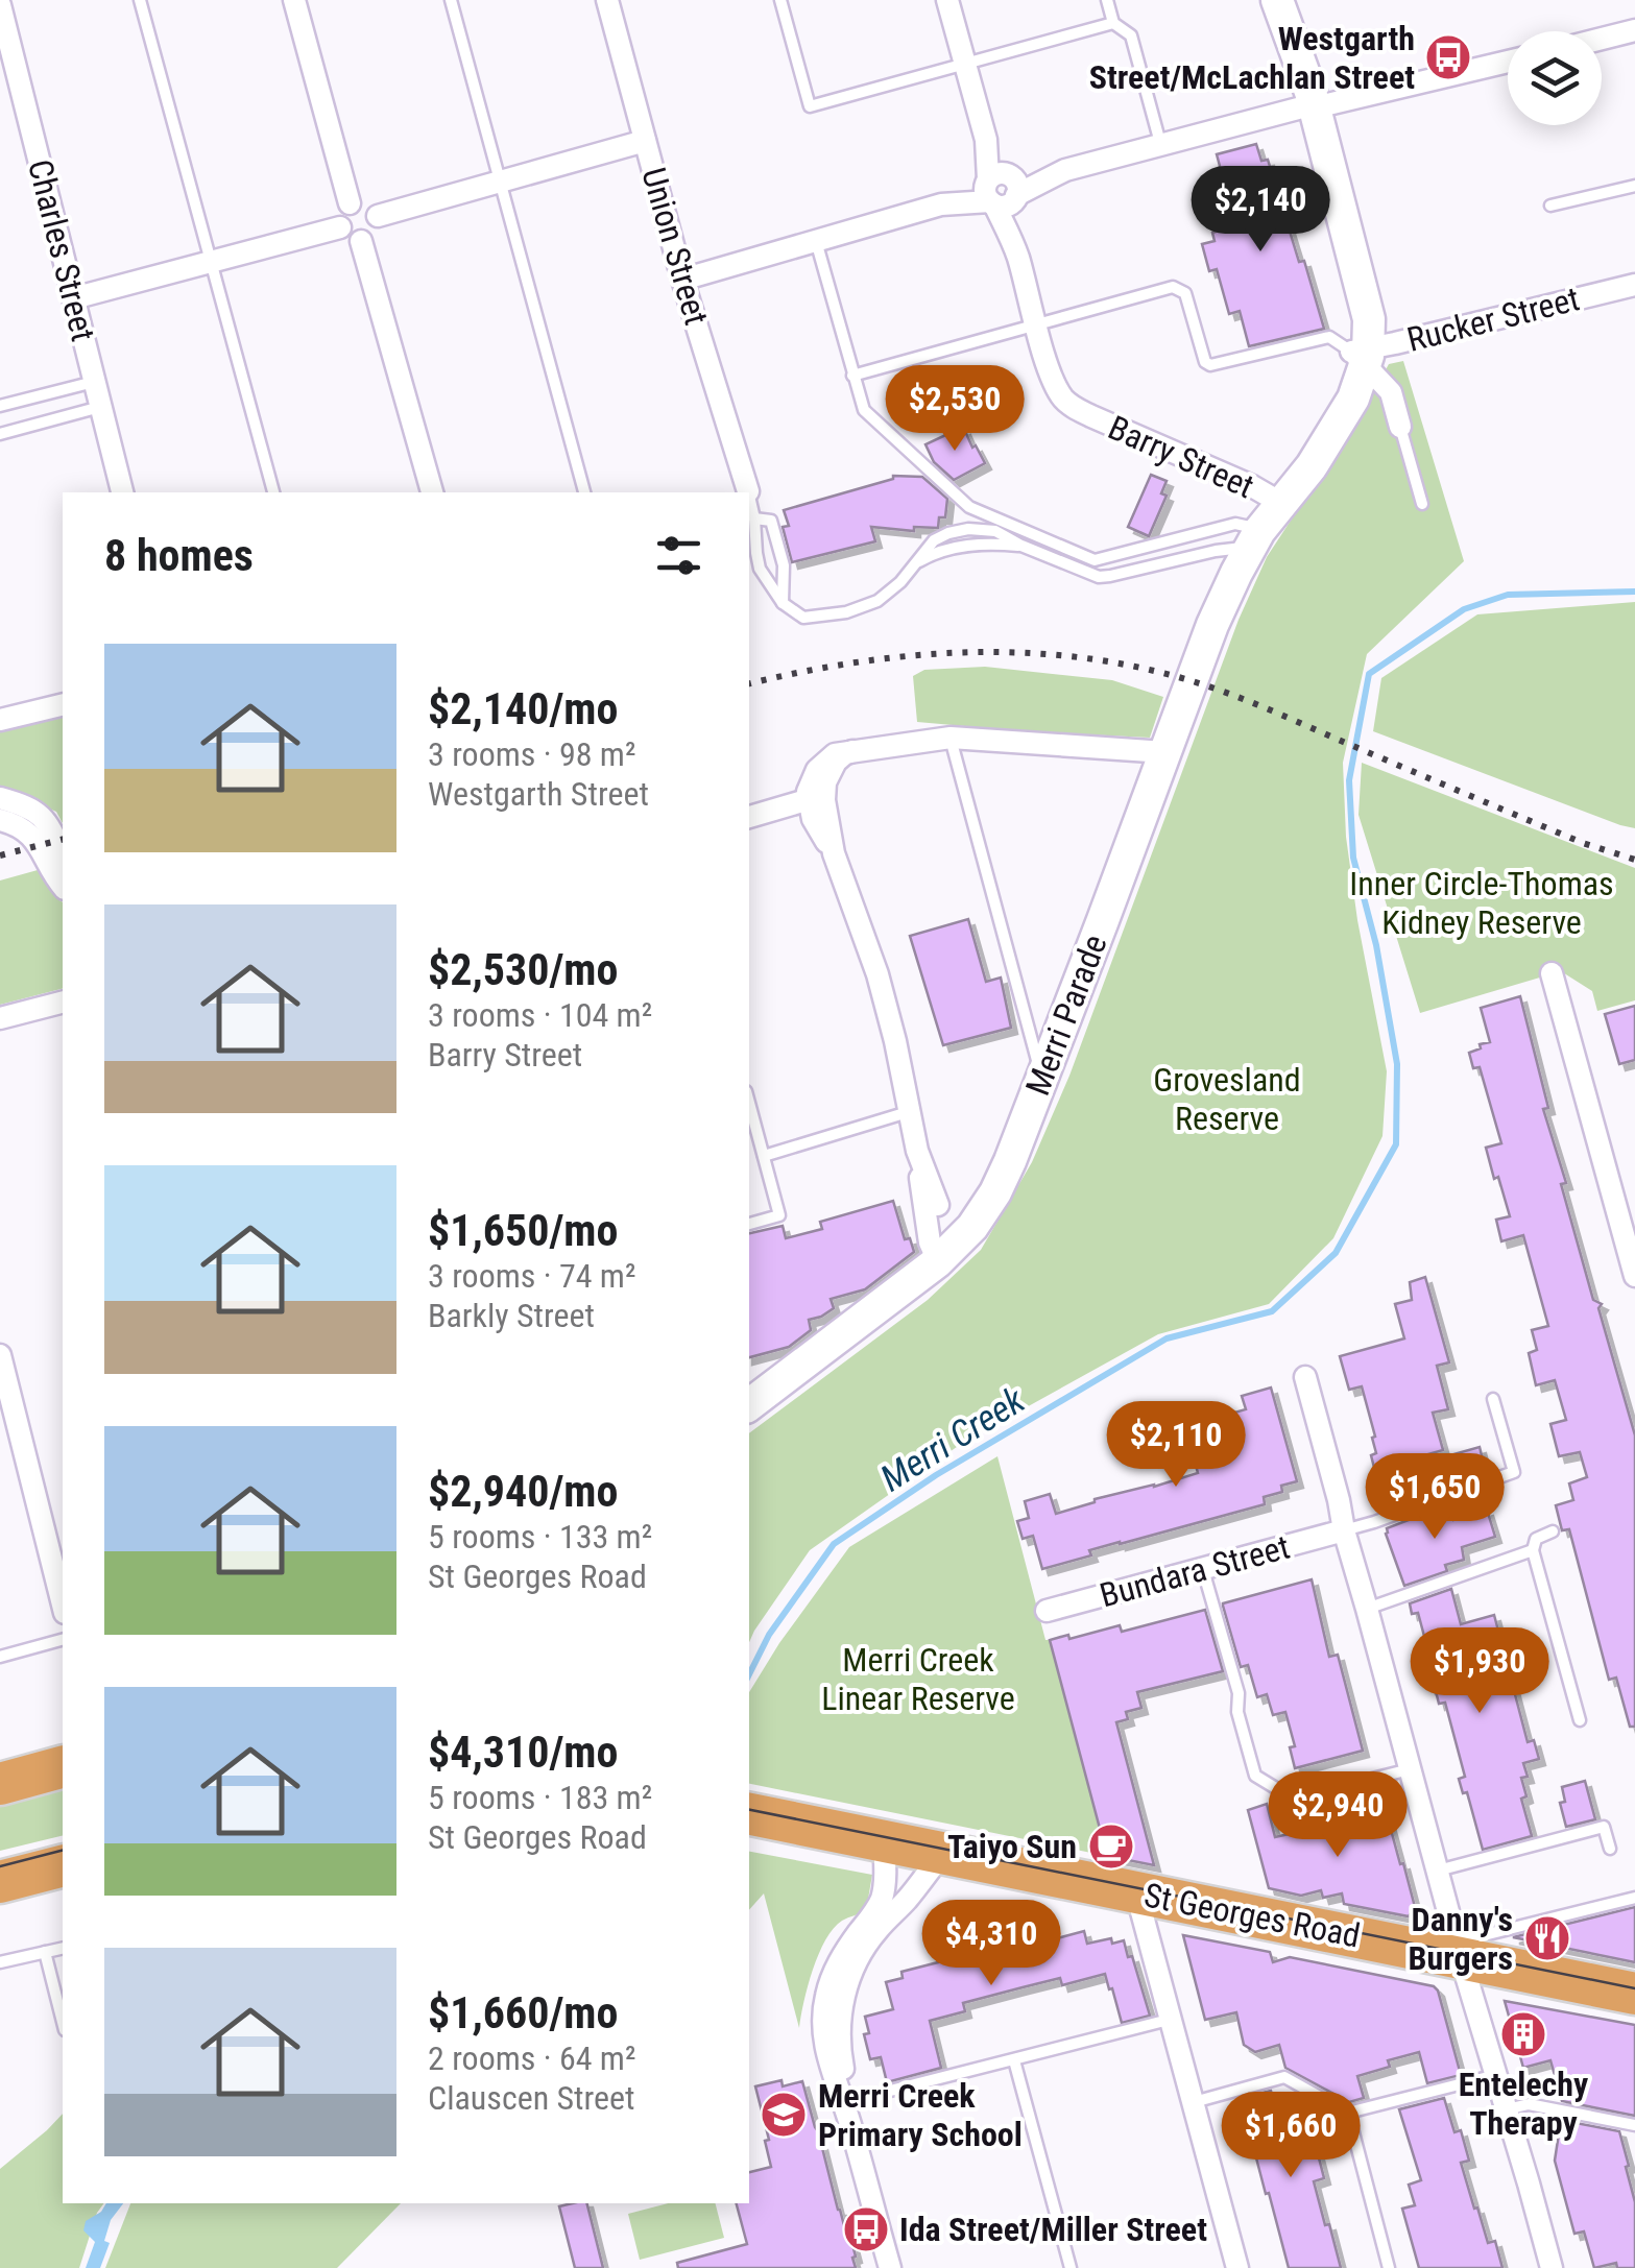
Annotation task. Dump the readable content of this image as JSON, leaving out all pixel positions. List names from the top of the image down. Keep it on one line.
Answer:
{"streets":{"highway":["St Georges Road"],"main road":["Merri Parade"],"street":["Union Street","Charles Street","Rucker Street","Barry Street","Bundara Street"]},"crossings":[["Rucker Street","Merri Parade"],["Barry Street","Merri Parade"]],"water":["Merri Creek"],"parks":["Inner Circle-Thomas Kidney Reserve","Grovesland Reserve","Merri Creek Linear Reserve"],"places":{"bus stop":["Westgarth Street/McLachlan Street","Ida Street/Miller Street"],"cafe":["Taiyo Sun"],"restaurant":["Danny's Burgers"],"building":["Entelechy Therapy"],"school or university":["Merri Creek Primary School"]},"page":{"price":["$2,140","$2,530","$2,110","$1,650","$1,930","$2,940","$4,310","$1,660"],"heading":"8 homes","list":[{"name":"$2,140/mo","note":"3 rooms · 98 m² · Westgarth Street"},{"name":"$2,530/mo","note":"3 rooms · 104 m² · Barry Street"},{"name":"$1,650/mo","note":"3 rooms · 74 m² · Barkly Street"},{"name":"$2,940/mo","note":"5 rooms · 133 m² · St Georges Road"},{"name":"$4,310/mo","note":"5 rooms · 183 m² · St Georges Road"},{"name":"$1,660/mo","note":"2 rooms · 64 m² · Clauscen Street"}]}}
